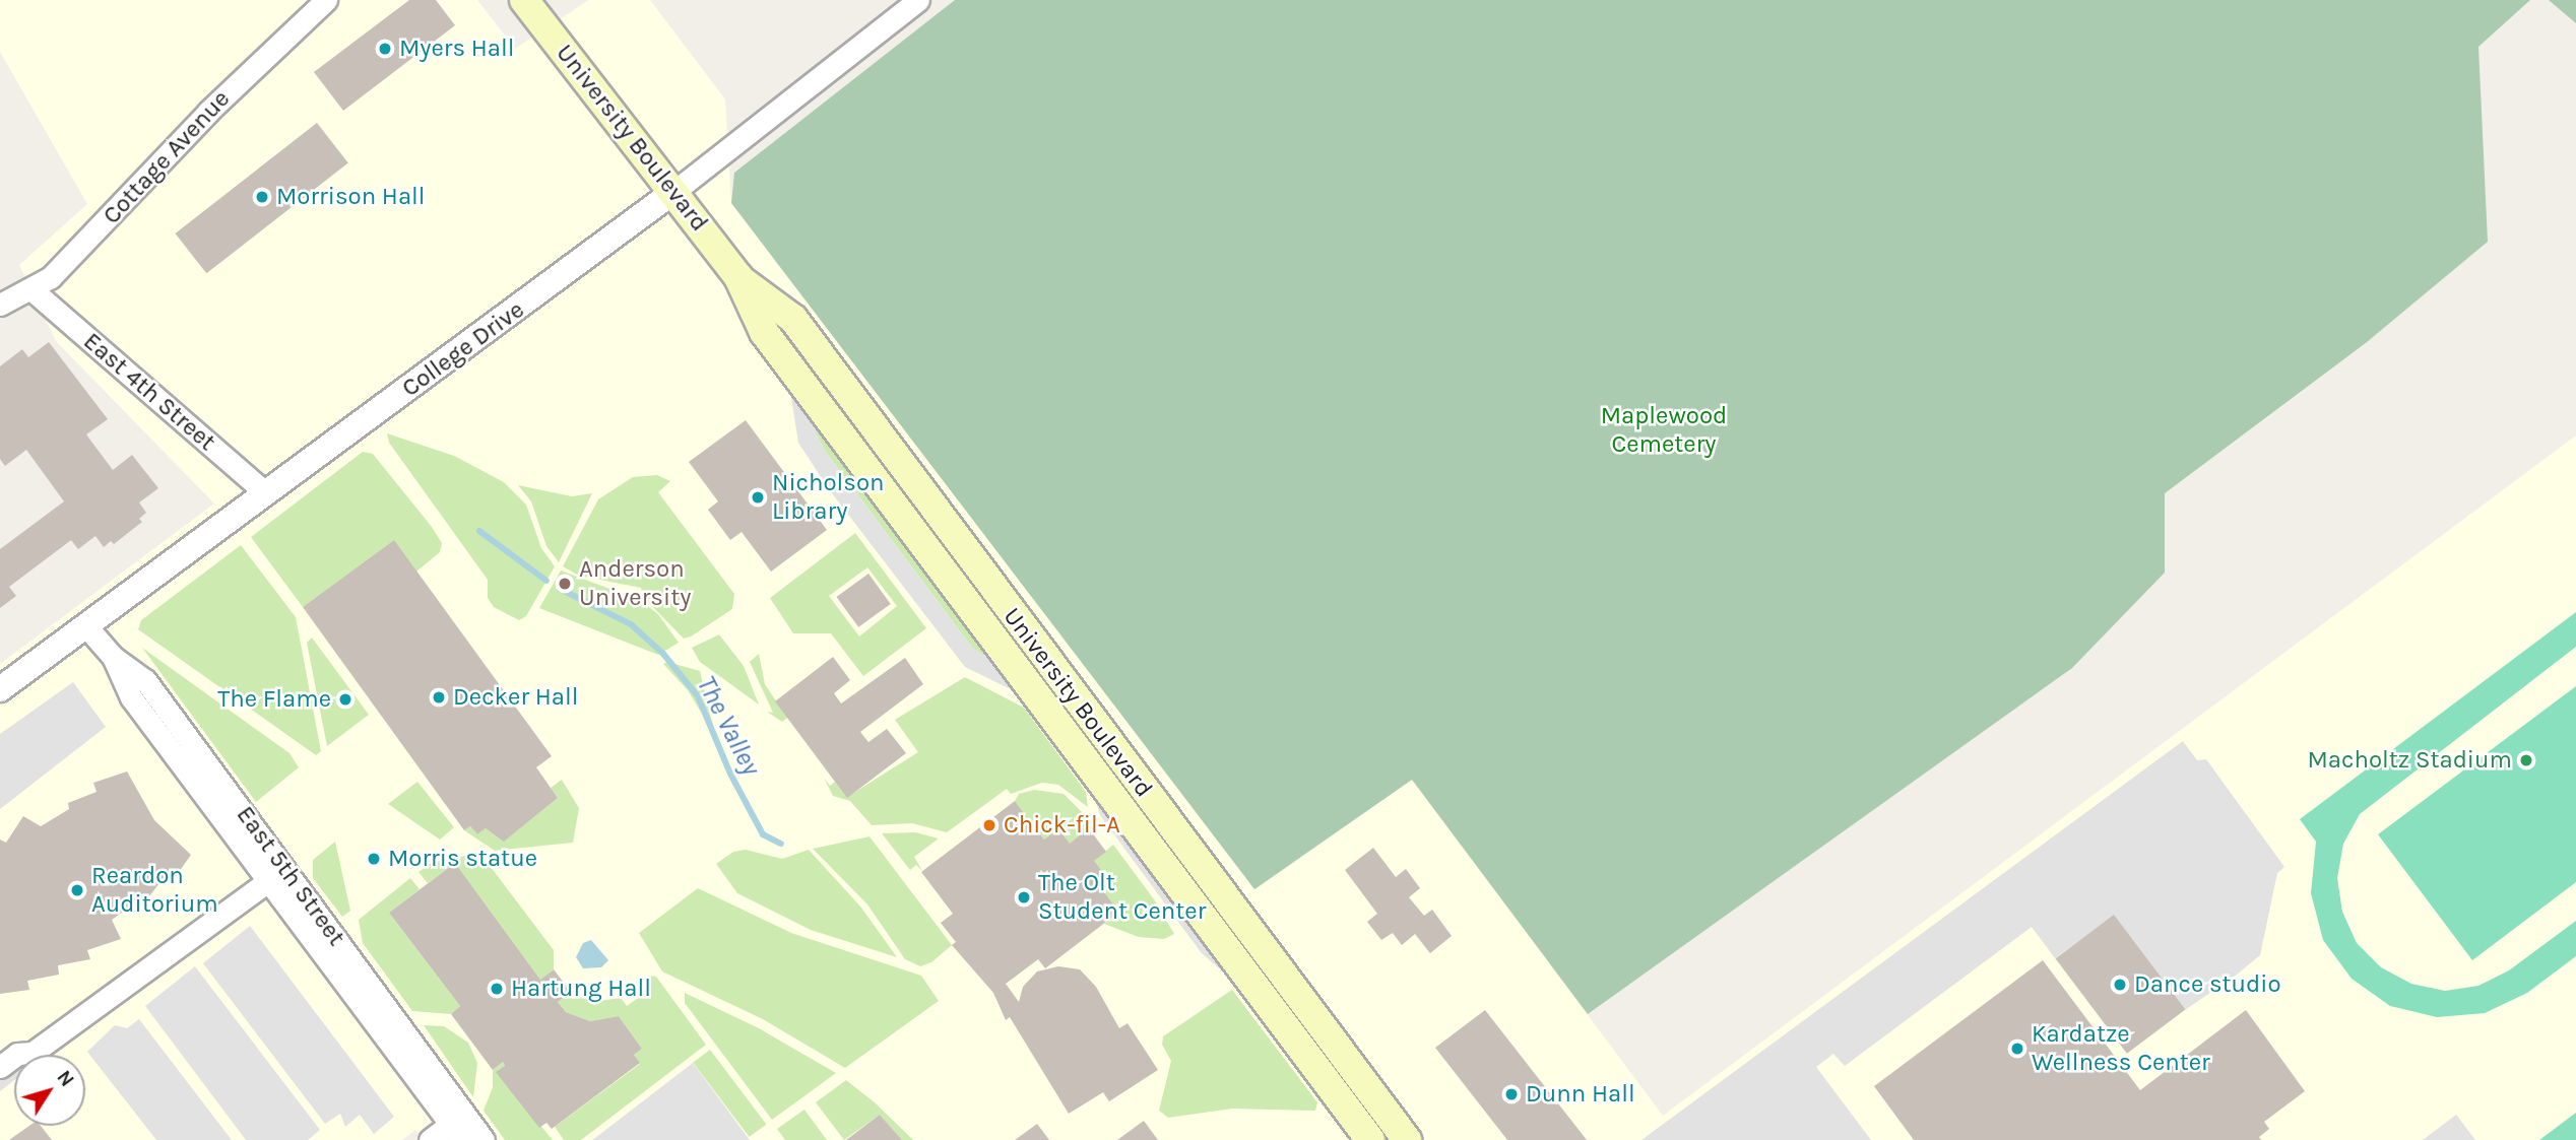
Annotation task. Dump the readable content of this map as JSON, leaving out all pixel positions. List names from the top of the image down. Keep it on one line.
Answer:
{"streets":{"main road":["University Boulevard"],"street":["Cottage Avenue","College Drive","East 4th Street","East 5th Street"]},"crossings":[["University Boulevard","College Drive"],["Cottage Avenue","East 4th Street"],["College Drive","East 4th Street"],["College Drive","East 5th Street"]],"water":["The Valley"],"parks":["Maplewood Cemetery"],"places":["Myers Hall","Morrison Hall","Nicholson Library","Anderson University","Decker Hall","The Flame","Macholtz Stadium","Chick-fil-A","Morris statue","Reardon Auditorium","The Olt Student Center","Dance studio","Hartung Hall","Kardatze Wellness Center","Dunn Hall"],"north":"top right"}
